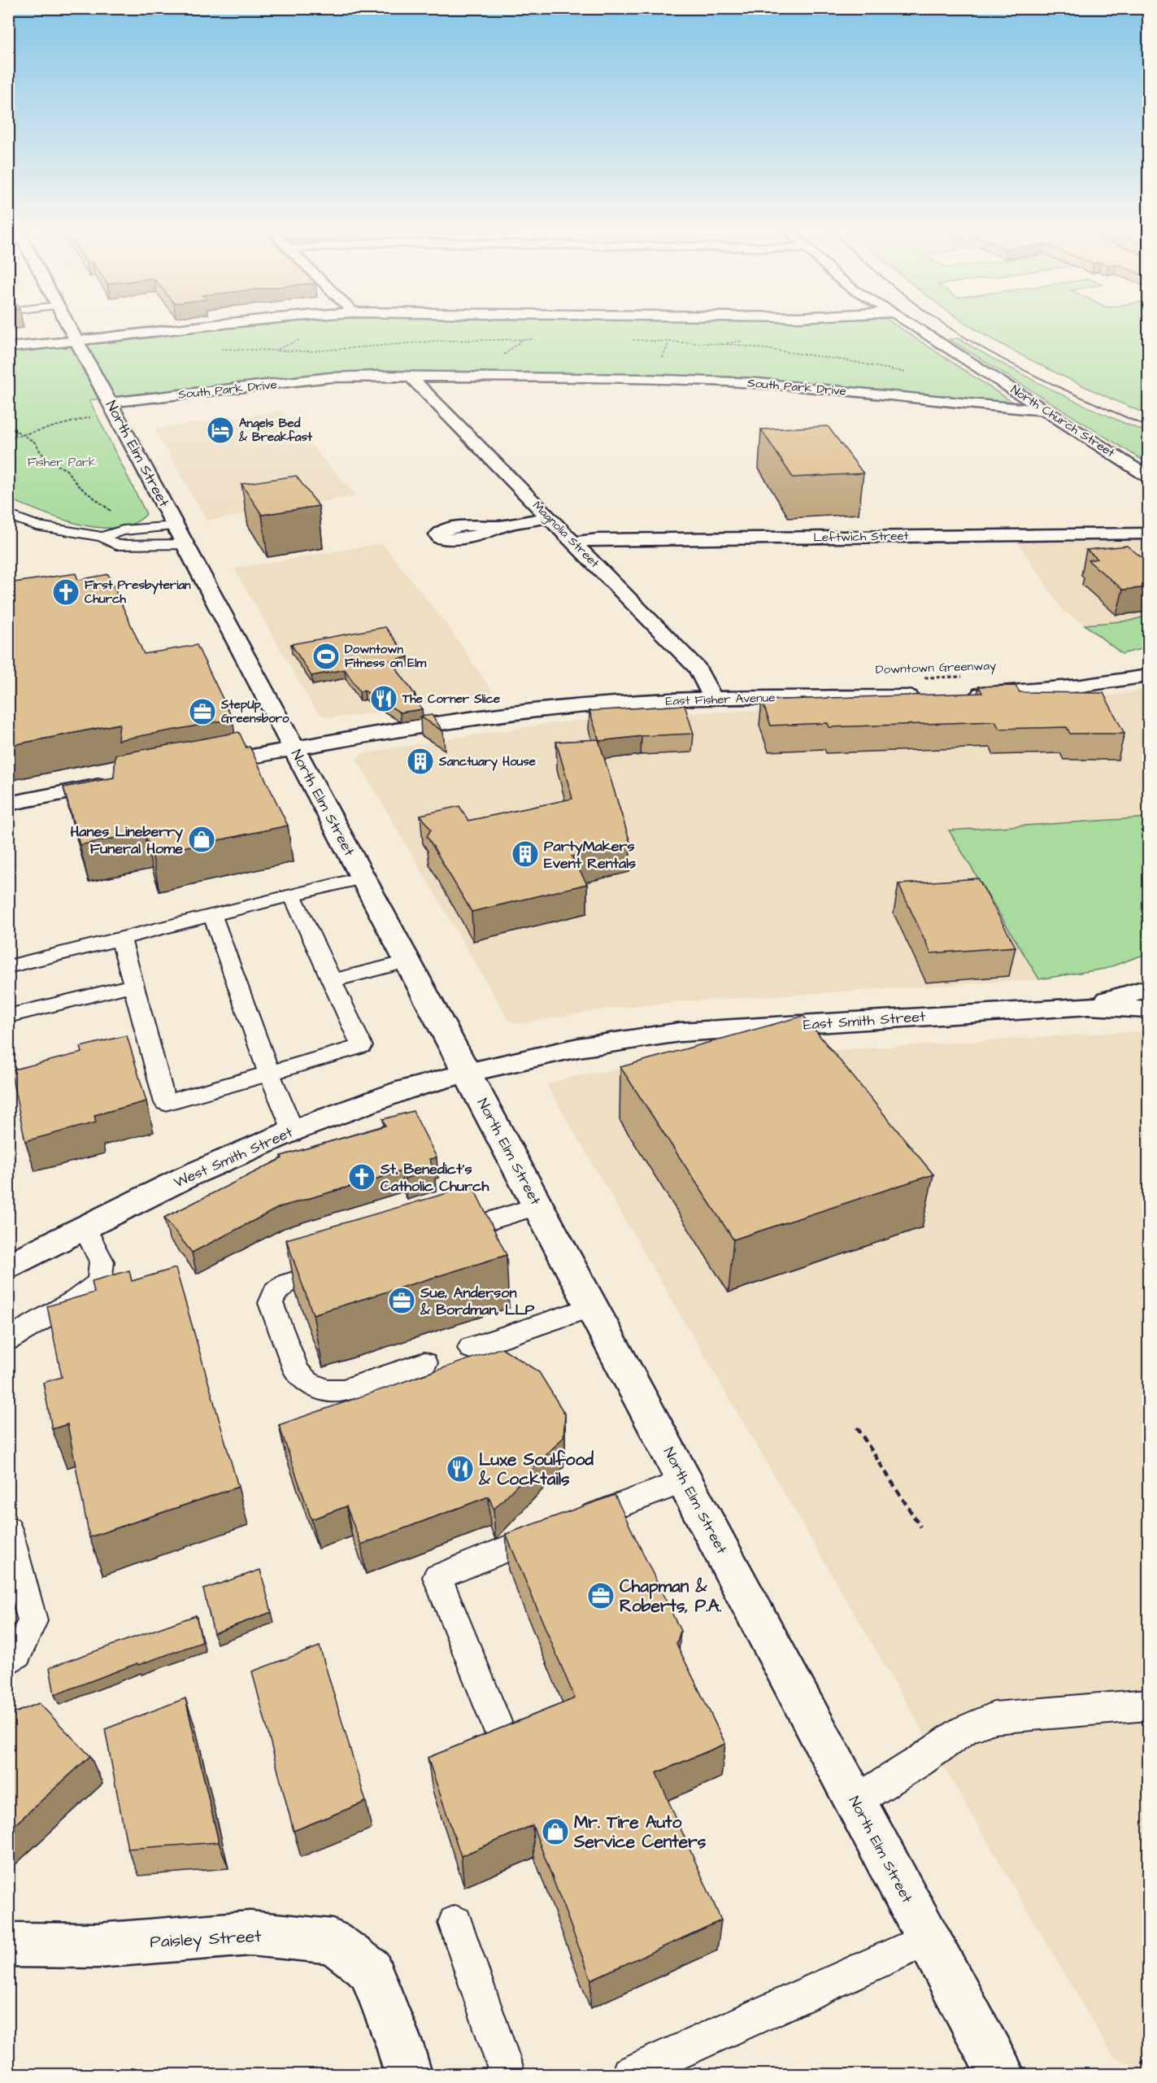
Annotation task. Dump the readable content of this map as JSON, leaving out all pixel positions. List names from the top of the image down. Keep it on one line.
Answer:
{"streets":{"street":["South Park Drive","North Church Street","North Elm Street","Magnolia Street","Leftwich Street","East Fisher Avenue","East Smith Street","West Smith Street","Paisley Street"],"path":["Downtown Greenway"]},"crossings":[["South Park Drive","North Church Street"],["South Park Drive","North Elm Street"],["South Park Drive","Magnolia Street"],["North Elm Street","East Fisher Avenue"],["North Elm Street","East Smith Street"],["North Elm Street","West Smith Street"],["Magnolia Street","Leftwich Street"],["Magnolia Street","East Fisher Avenue"],["Downtown Greenway","East Fisher Avenue"],["East Smith Street","West Smith Street"]],"parks":["Fisher Park"],"places":{"hotel":["Angels Bed & Breakfast"],"church":["First Presbyterian Church","St. Benedict's Catholic Church"],"sports":["Downtown Fitness on Elm"],"restaurant":["The Corner Slice","Luxe Soulfood & Cocktails"],"office":["StepUp Greensboro","Sue, Anderson & Bordman, LLP","Chapman & Roberts, P.A."],"building":["Sanctuary House","PartyMakers Event Rentals"],"shop":["Hanes Lineberry Funeral Home","Mr. Tire Auto Service Centers"]}}
